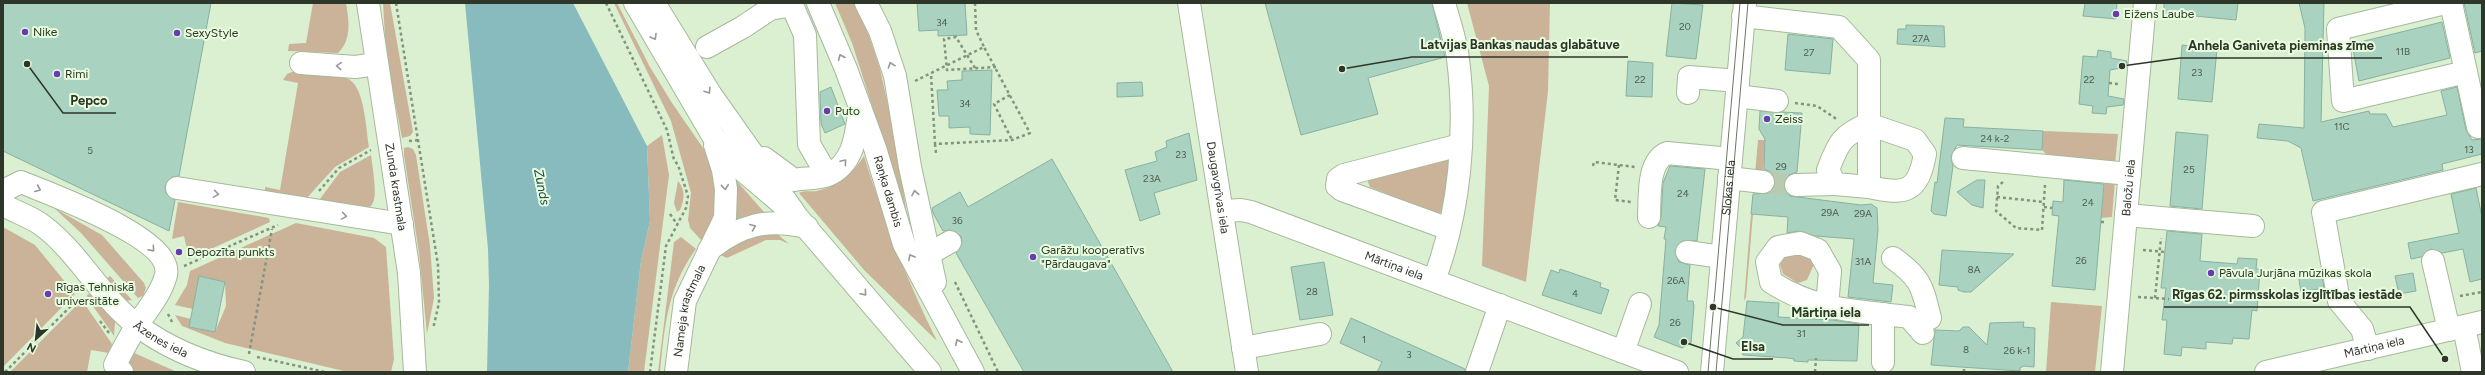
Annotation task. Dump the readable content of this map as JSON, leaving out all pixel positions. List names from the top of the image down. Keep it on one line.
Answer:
{"streets":{"street":["Zunda krastmala","Daugavgrīvas iela","Slokas iela","Baložu iela","Raņķa dambis","Mārtiņa iela","Nameja krastmala","Āzenes iela"]},"crossings":[["Daugavgrīvas iela","Mārtiņa iela"]],"water":["Zunds"],"places":["Eižens Laube","Nike","SexyStyle","Pepco","Anhela Ganiveta piemiņas zīme","Latvijas Bankas naudas glabātuve","Rimi","Puto","Zeiss","Depozīta punkts","Garāžu kooperatīvs \"Pārdaugava\"","Pāvula Jurjāna mūzikas skola","Rīgas Tehniskā universitāte","Mārtiņa iela","Elsa","Rīgas 62. pirmsskolas izglītības iestāde"],"house_numbers":["34","20","27A","11B","27","23","22","22","34","11C","24 k-2","13","5","23","29","25","23A","24","24","29A","29A","36","26","31A","8A","26A","28","4","26","31","1","8","26 k-1","3"],"north":"bottom left"}
